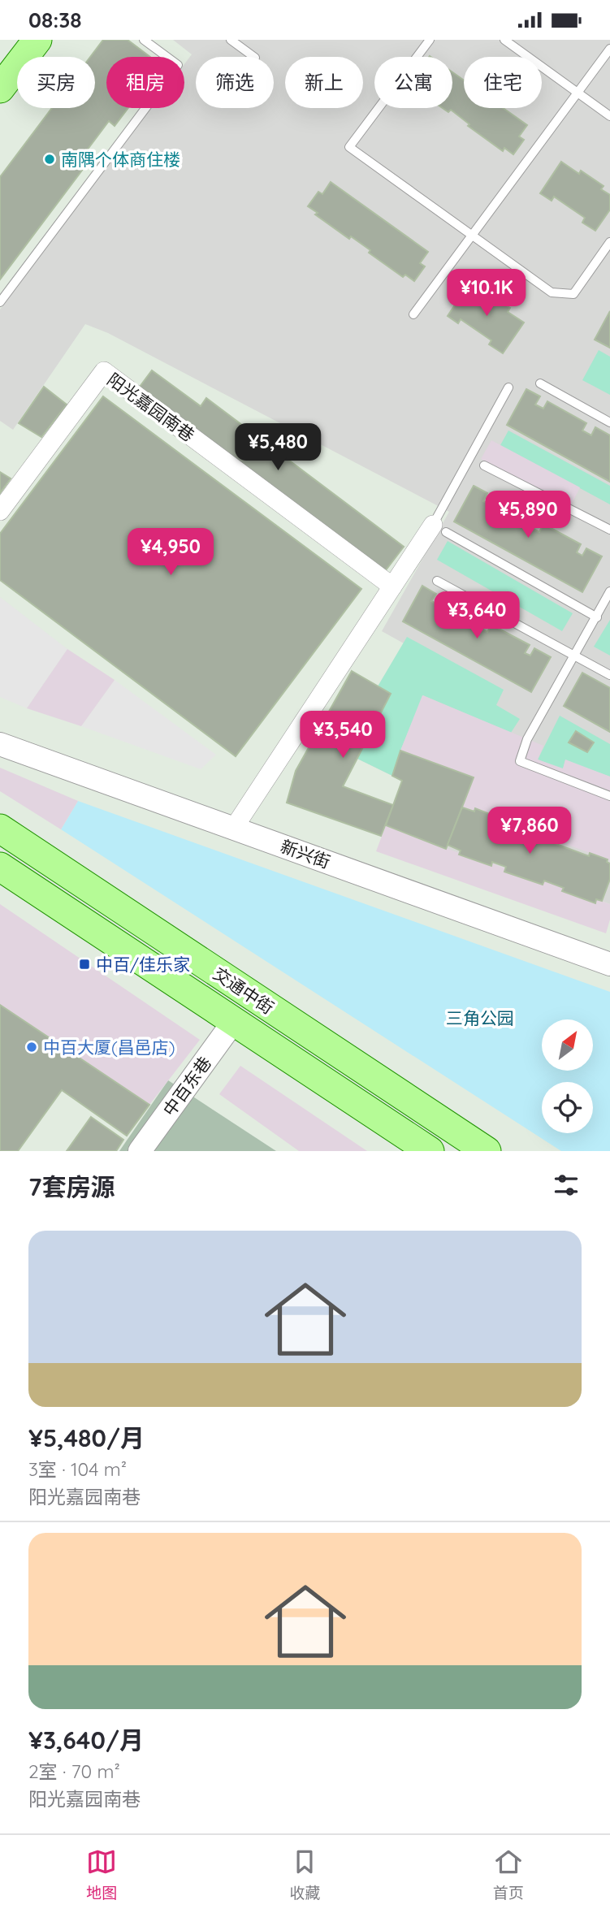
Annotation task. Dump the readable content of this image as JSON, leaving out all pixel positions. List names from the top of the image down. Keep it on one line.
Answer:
{"streets":{"main road":["交通中街"],"street":["阳光嘉园南巷","新兴街","中百东巷"]},"crossings":[["交通中街","中百东巷"]],"parks":["三角公园"],"places":{"other":["南隅个体商住楼","中百大厦(昌邑店)"],"transit":["中百/佳乐家"]},"north":"top right","page":{"status":"08:38","chip":["买房","租房","筛选","新上","公寓","住宅"],"price":["¥10.1K","¥5,480","¥5,890","¥4,950","¥3,640","¥3,540","¥7,860"],"heading":"7套房源","list":[{"name":"¥5,480/月","note":"3室 · 104 m² · 阳光嘉园南巷"},{"name":"¥3,640/月","note":"2室 · 70 m² · 阳光嘉园南巷"}],"tabs":["地图","收藏","首页"]}}
